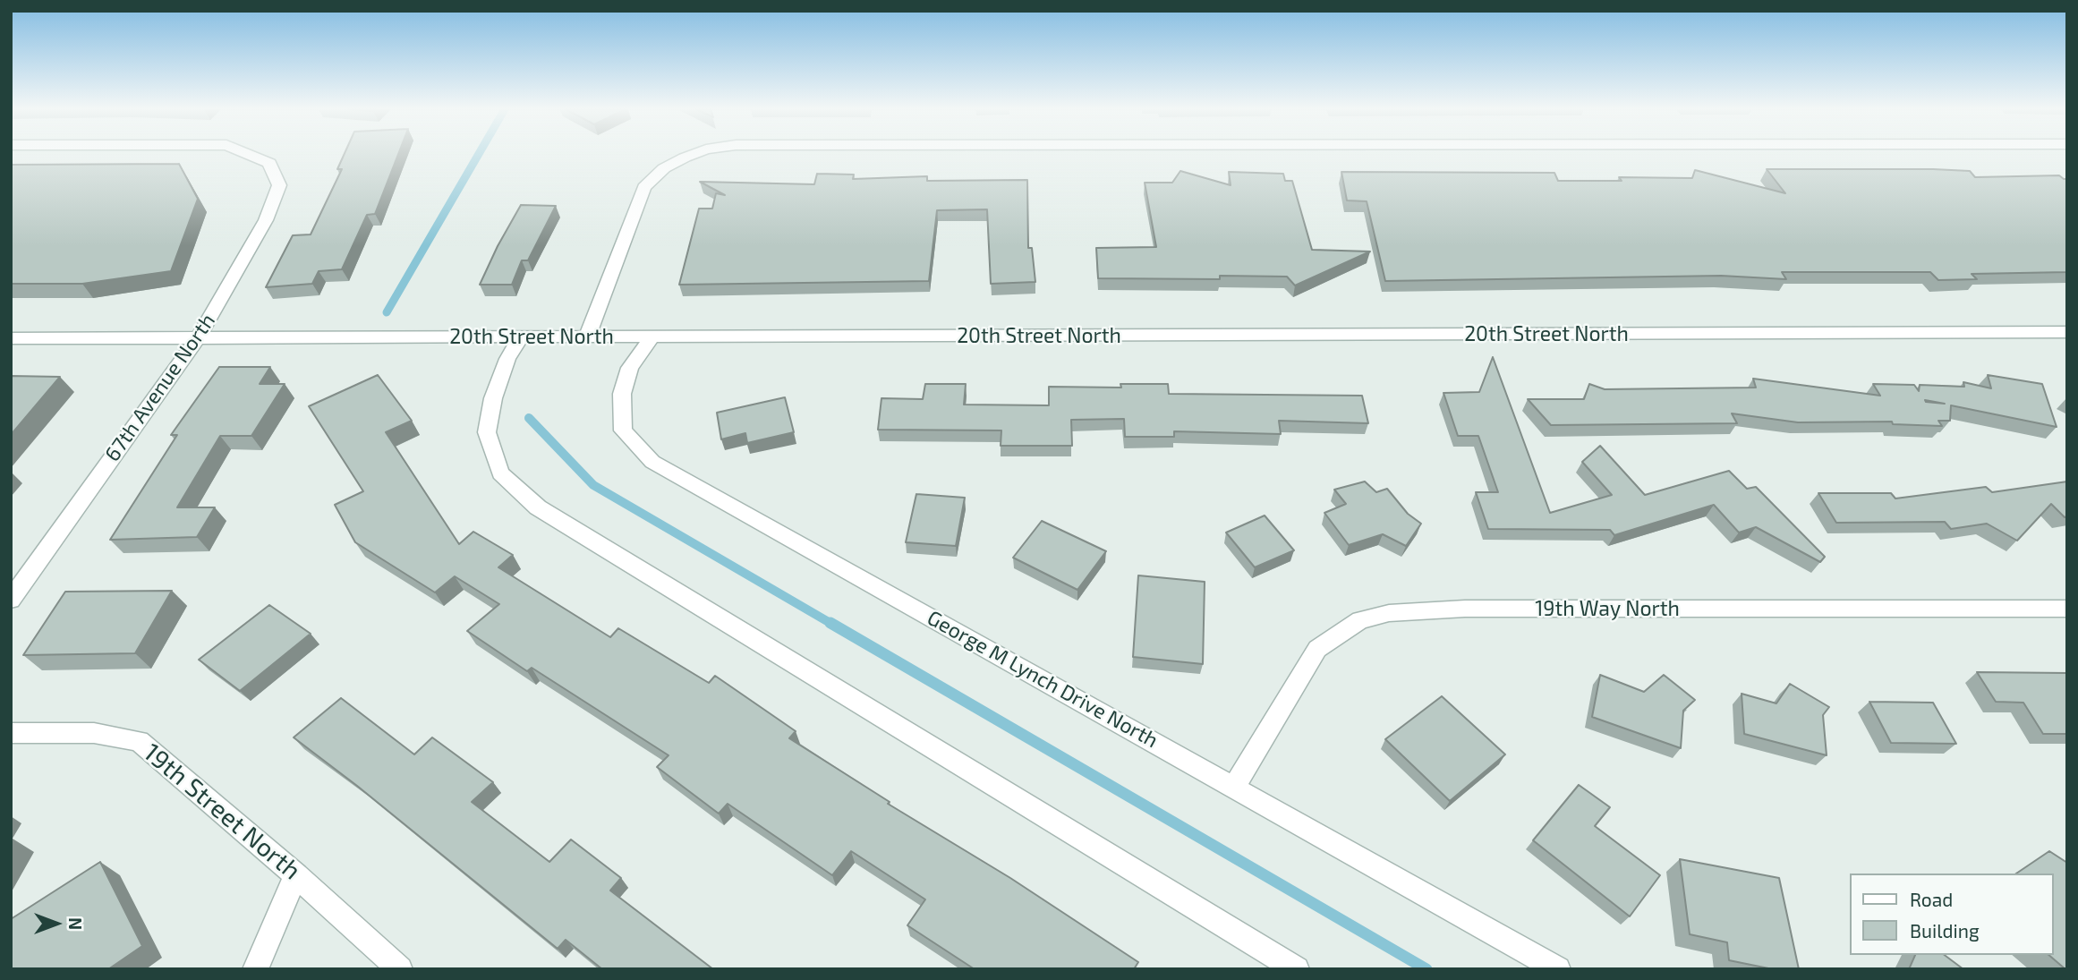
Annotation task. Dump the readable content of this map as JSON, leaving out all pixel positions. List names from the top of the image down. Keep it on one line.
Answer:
{"streets":{"street":["20th Street North","67th Avenue North","19th Way North","George M Lynch Drive North","19th Street North"]},"crossings":[["20th Street North","67th Avenue North"],["20th Street North","George M Lynch Drive North"],["19th Way North","George M Lynch Drive North"]],"legend":["Road","Building"],"north":"right"}
